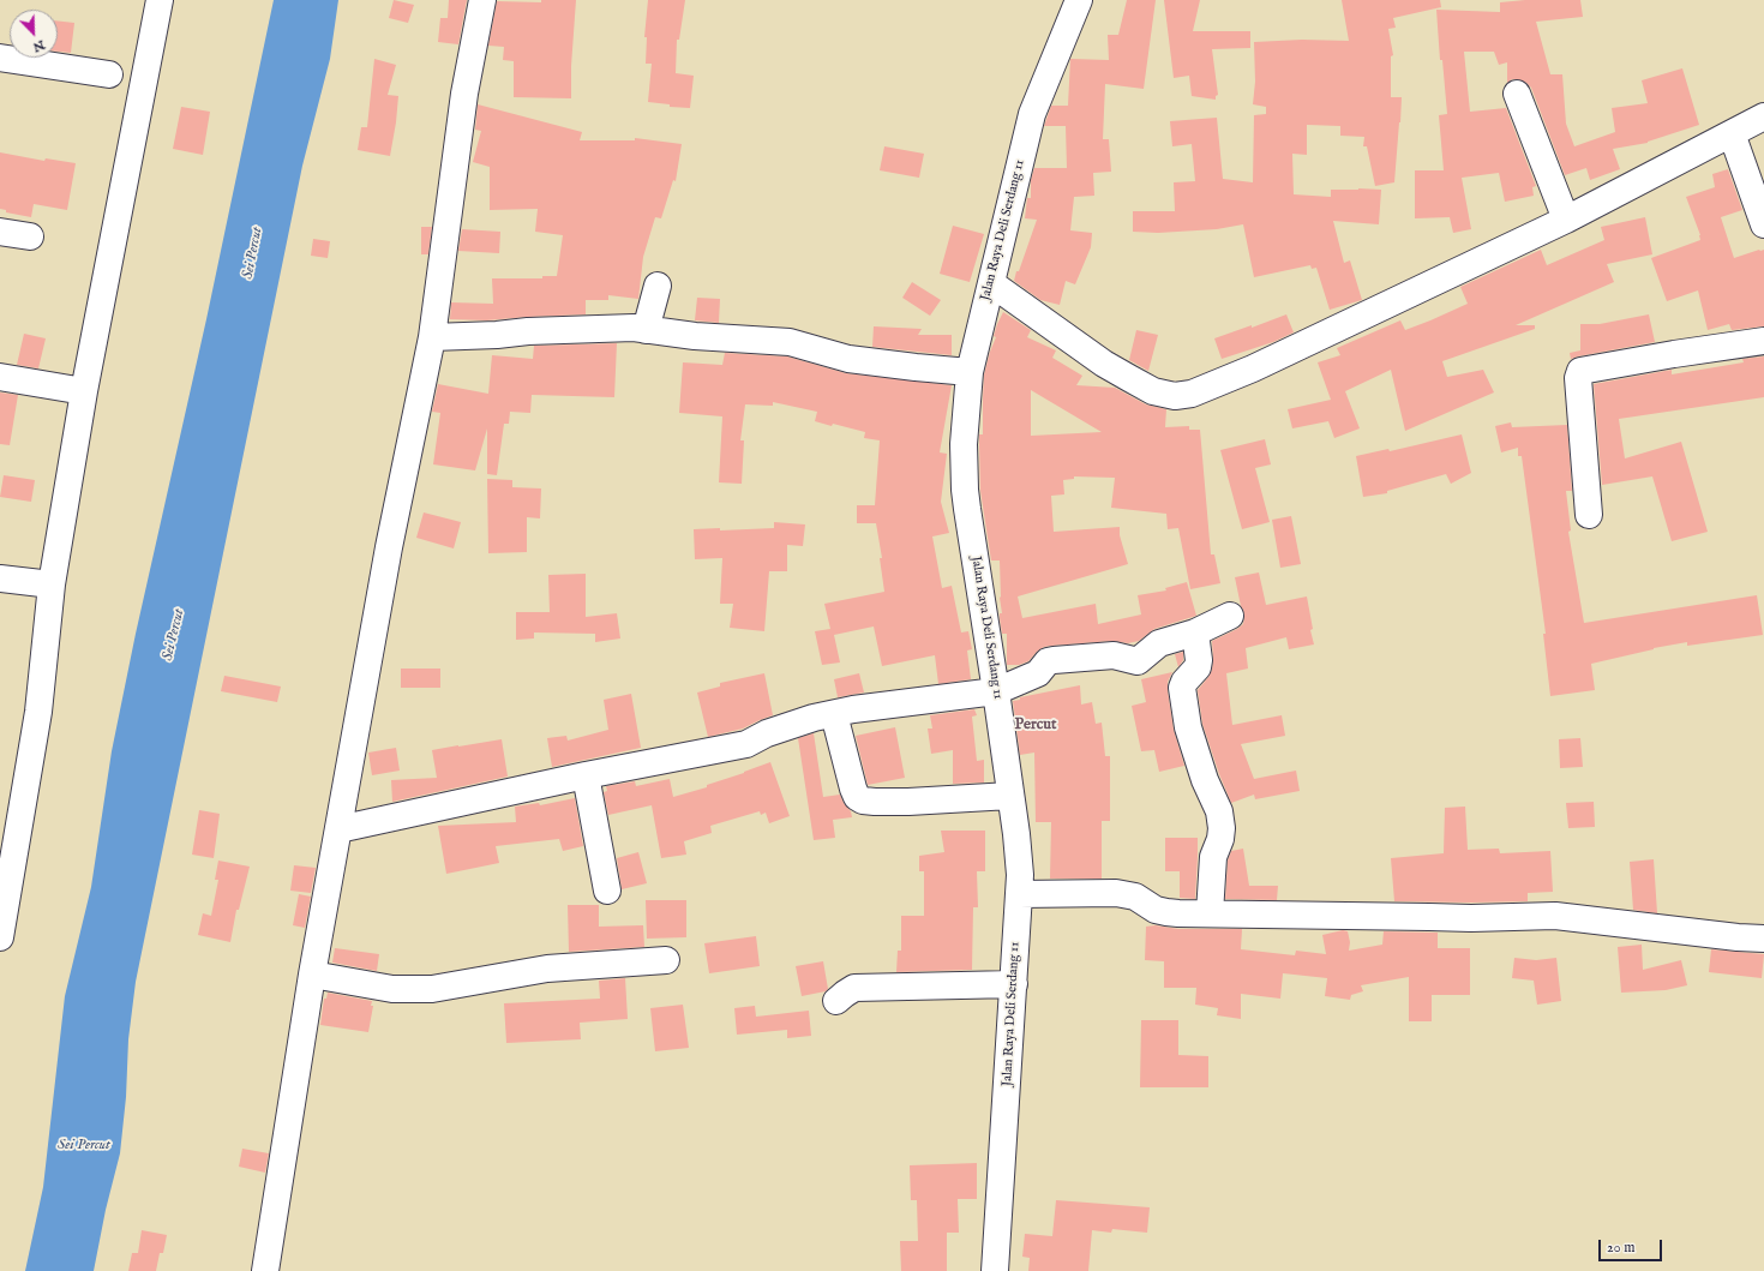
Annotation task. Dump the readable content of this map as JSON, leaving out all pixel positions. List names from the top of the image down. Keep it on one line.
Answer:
{"streets":{"street":["Jalan Raya Deli Serdang 11"]},"districts":["Percut"],"water":["Sei Percut"],"scale_bar":"20 m","north":"bottom right"}
